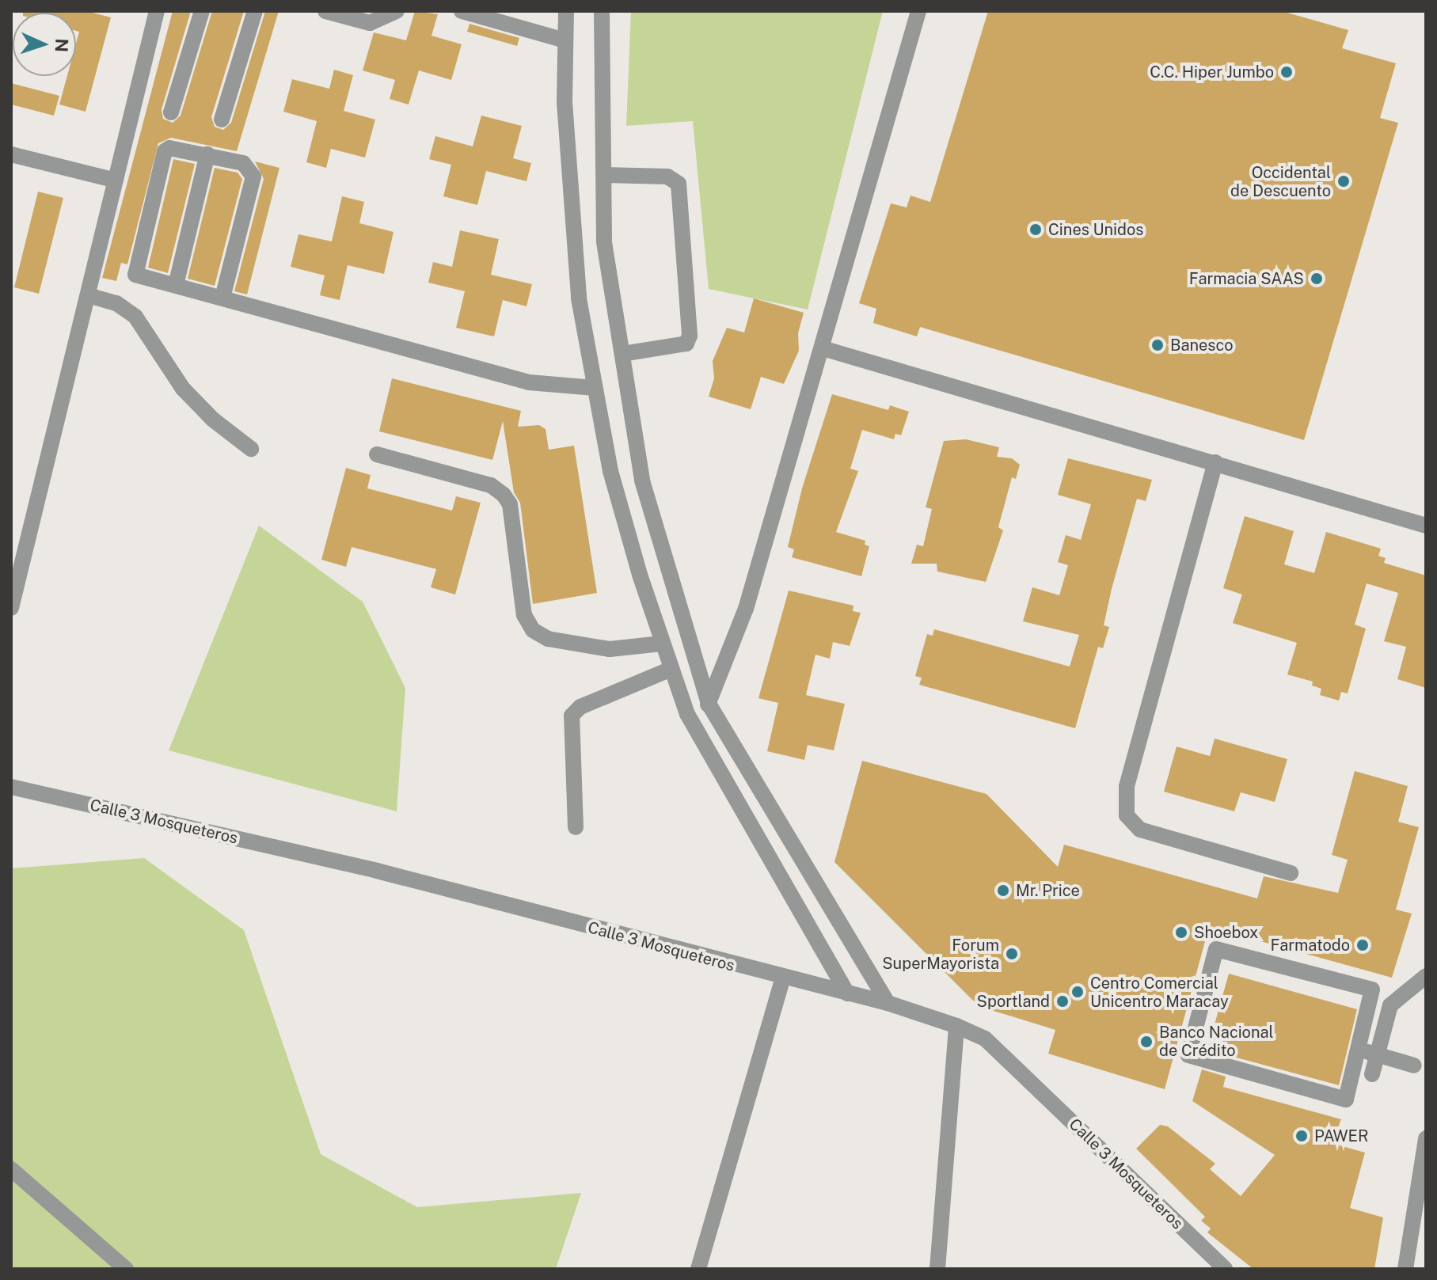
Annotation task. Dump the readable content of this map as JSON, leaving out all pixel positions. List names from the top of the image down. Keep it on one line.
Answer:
{"streets":{"street":["Calle 3 Mosqueteros"]},"places":["C.C. Hiper Jumbo","Occidental de Descuento","Cines Unidos","Farmacia SAAS","Banesco","Mr. Price","Shoebox","Farmatodo","Forum SuperMayorista","Centro Comercial Unicentro Maracay","Sportland","Banco Nacional de Crédito","PAWER"],"north":"right"}
